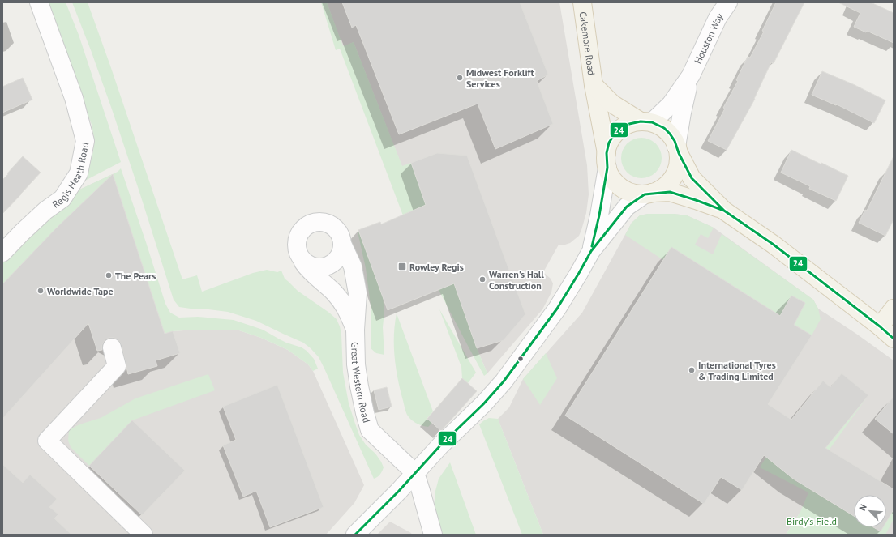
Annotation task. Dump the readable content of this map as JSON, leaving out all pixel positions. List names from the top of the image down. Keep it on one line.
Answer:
{"streets":{"main road":["Cakemore Road"],"street":["Houston Way","Regis Heath Road","Great Western Road"]},"crossings":[["Houston Way","Cakemore Road"]],"parks":["Birdy's Field"],"places":{"other":["Midwest Forklift Services","The Pears","Warren's Hall Construction","Worldwide Tape","International Tyres & Trading Limited"],"transit":["Rowley Regis"]},"lines":["transit line 24"],"north":"top left"}
